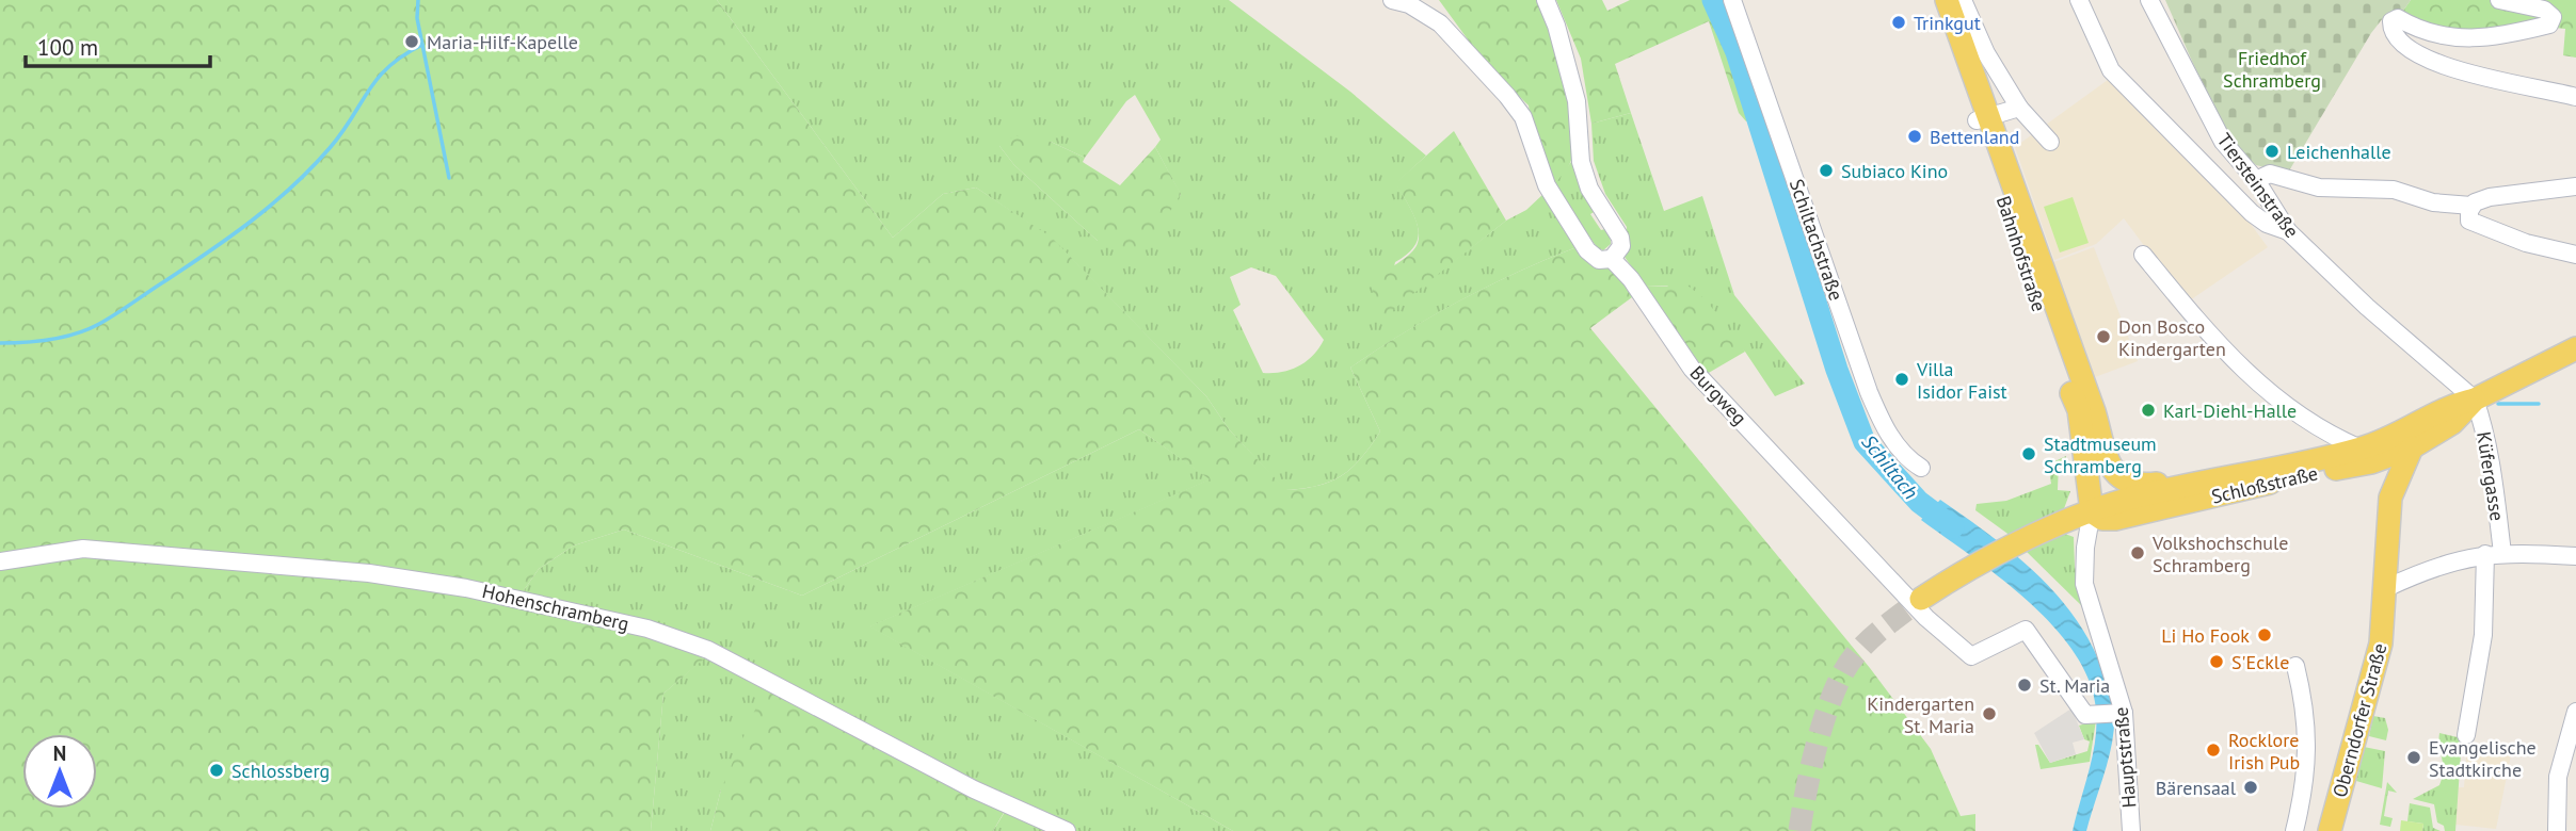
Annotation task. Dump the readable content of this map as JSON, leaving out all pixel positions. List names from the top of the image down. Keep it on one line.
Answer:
{"streets":{"main road":["Bahnhofstraße","Schloßstraße","Oberndorfer Straße"],"street":["Tiersteinstraße","Schiltachstraße","Burgweg","Küfergasse","Hohenschramberg","Hauptstraße"]},"crossings":[["Tiersteinstraße","Küfergasse"],["Bahnhofstraße","Schloßstraße"],["Bahnhofstraße","Hauptstraße"],["Burgweg","Hauptstraße"],["Schloßstraße","Oberndorfer Straße"],["Schloßstraße","Hauptstraße"]],"water":["Schiltach"],"parks":["Friedhof Schramberg"],"places":["Trinkgut","Maria-Hilf-Kapelle","Bettenland","Leichenhalle","Subiaco Kino","Don Bosco Kindergarten","Villa Isidor Faist","Karl-Diehl-Halle","Stadtmuseum Schramberg","Volkshochschule Schramberg","Li Ho Fook","S'Eckle","St. Maria","Kindergarten St. Maria","Rocklore Irish Pub","Evangelische Stadtkirche","Schlossberg","Bärensaal"],"scale_bar":"100 m","north":"top"}
